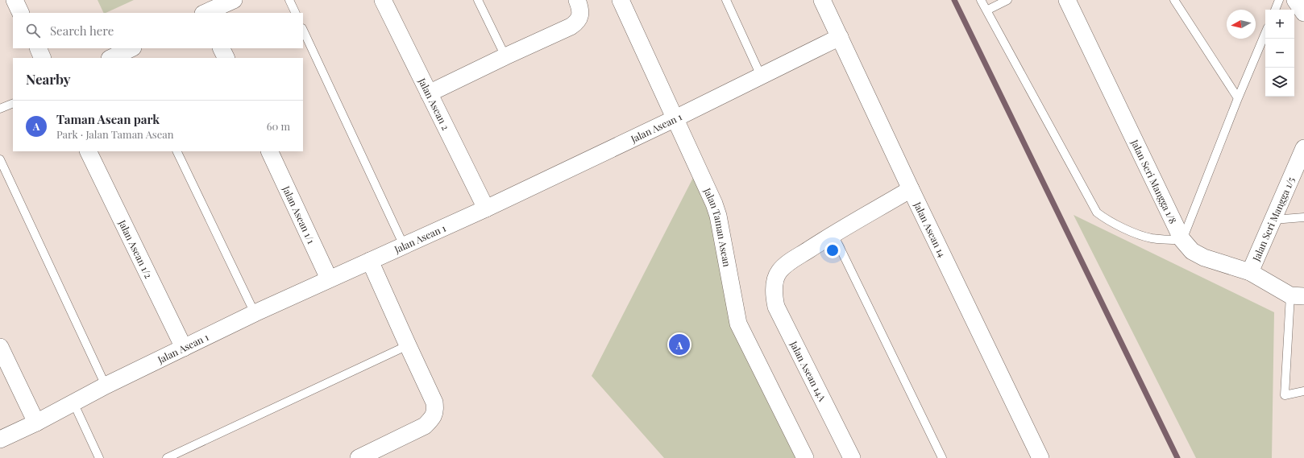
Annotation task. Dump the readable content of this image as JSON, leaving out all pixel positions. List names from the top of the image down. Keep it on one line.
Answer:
{"streets":{"street":["Jalan Asean 2","Jalan Asean 1","Jalan Seri Mangga 1/8","Jalan Asean 1/1","Jalan Seri Mangga 1/5","Jalan Taman Asean","Jalan Asean 14","Jalan Asean 1/2","Jalan Asean 14A"]},"crossings":[["Jalan Asean 2","Jalan Asean 1"],["Jalan Asean 1","Jalan Asean 1/1"],["Jalan Asean 1","Jalan Taman Asean"],["Jalan Asean 1","Jalan Asean 14"],["Jalan Asean 1","Jalan Asean 1/2"],["Jalan Seri Mangga 1/8","Jalan Seri Mangga 1/5"]],"north":"left","page":{"map_buttons":["+","−"],"search":"Search here","heading":"Nearby","list":[{"mark":"A","name":"Taman Asean park","note":"Park · Jalan Taman Asean","value":"60 m"}],"pins":"A"}}
